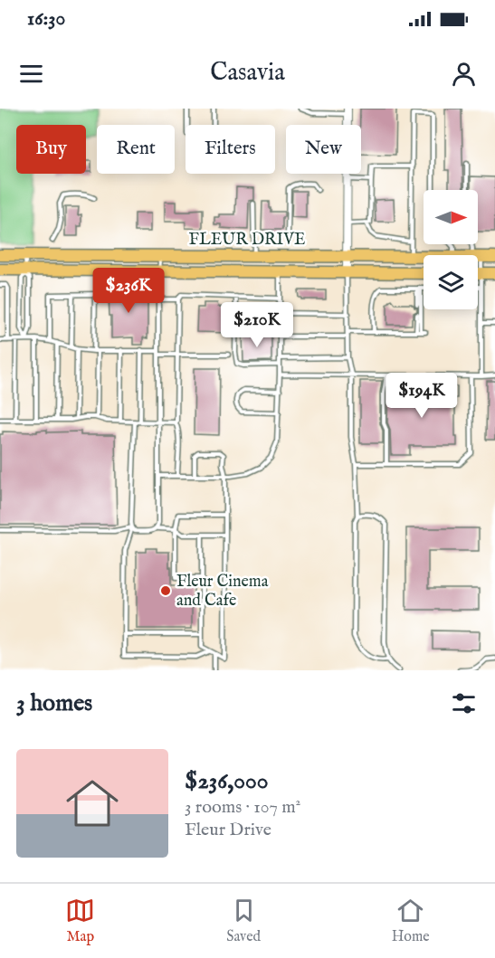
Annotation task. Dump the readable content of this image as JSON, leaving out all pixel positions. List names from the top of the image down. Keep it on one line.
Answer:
{"streets":{"main road":["FLEUR DRIVE"]},"places":["Fleur Cinema and Cafe"],"north":"right","page":{"status":"16:30","header":"Casavia","chip":["Buy","Rent","Filters","New"],"price":["$236K","$210K","$194K"],"heading":"3 homes","list":[{"name":"$236,000","note":"3 rooms · 107 m² · Fleur Drive"}],"tabs":["Map","Saved","Home"]}}
